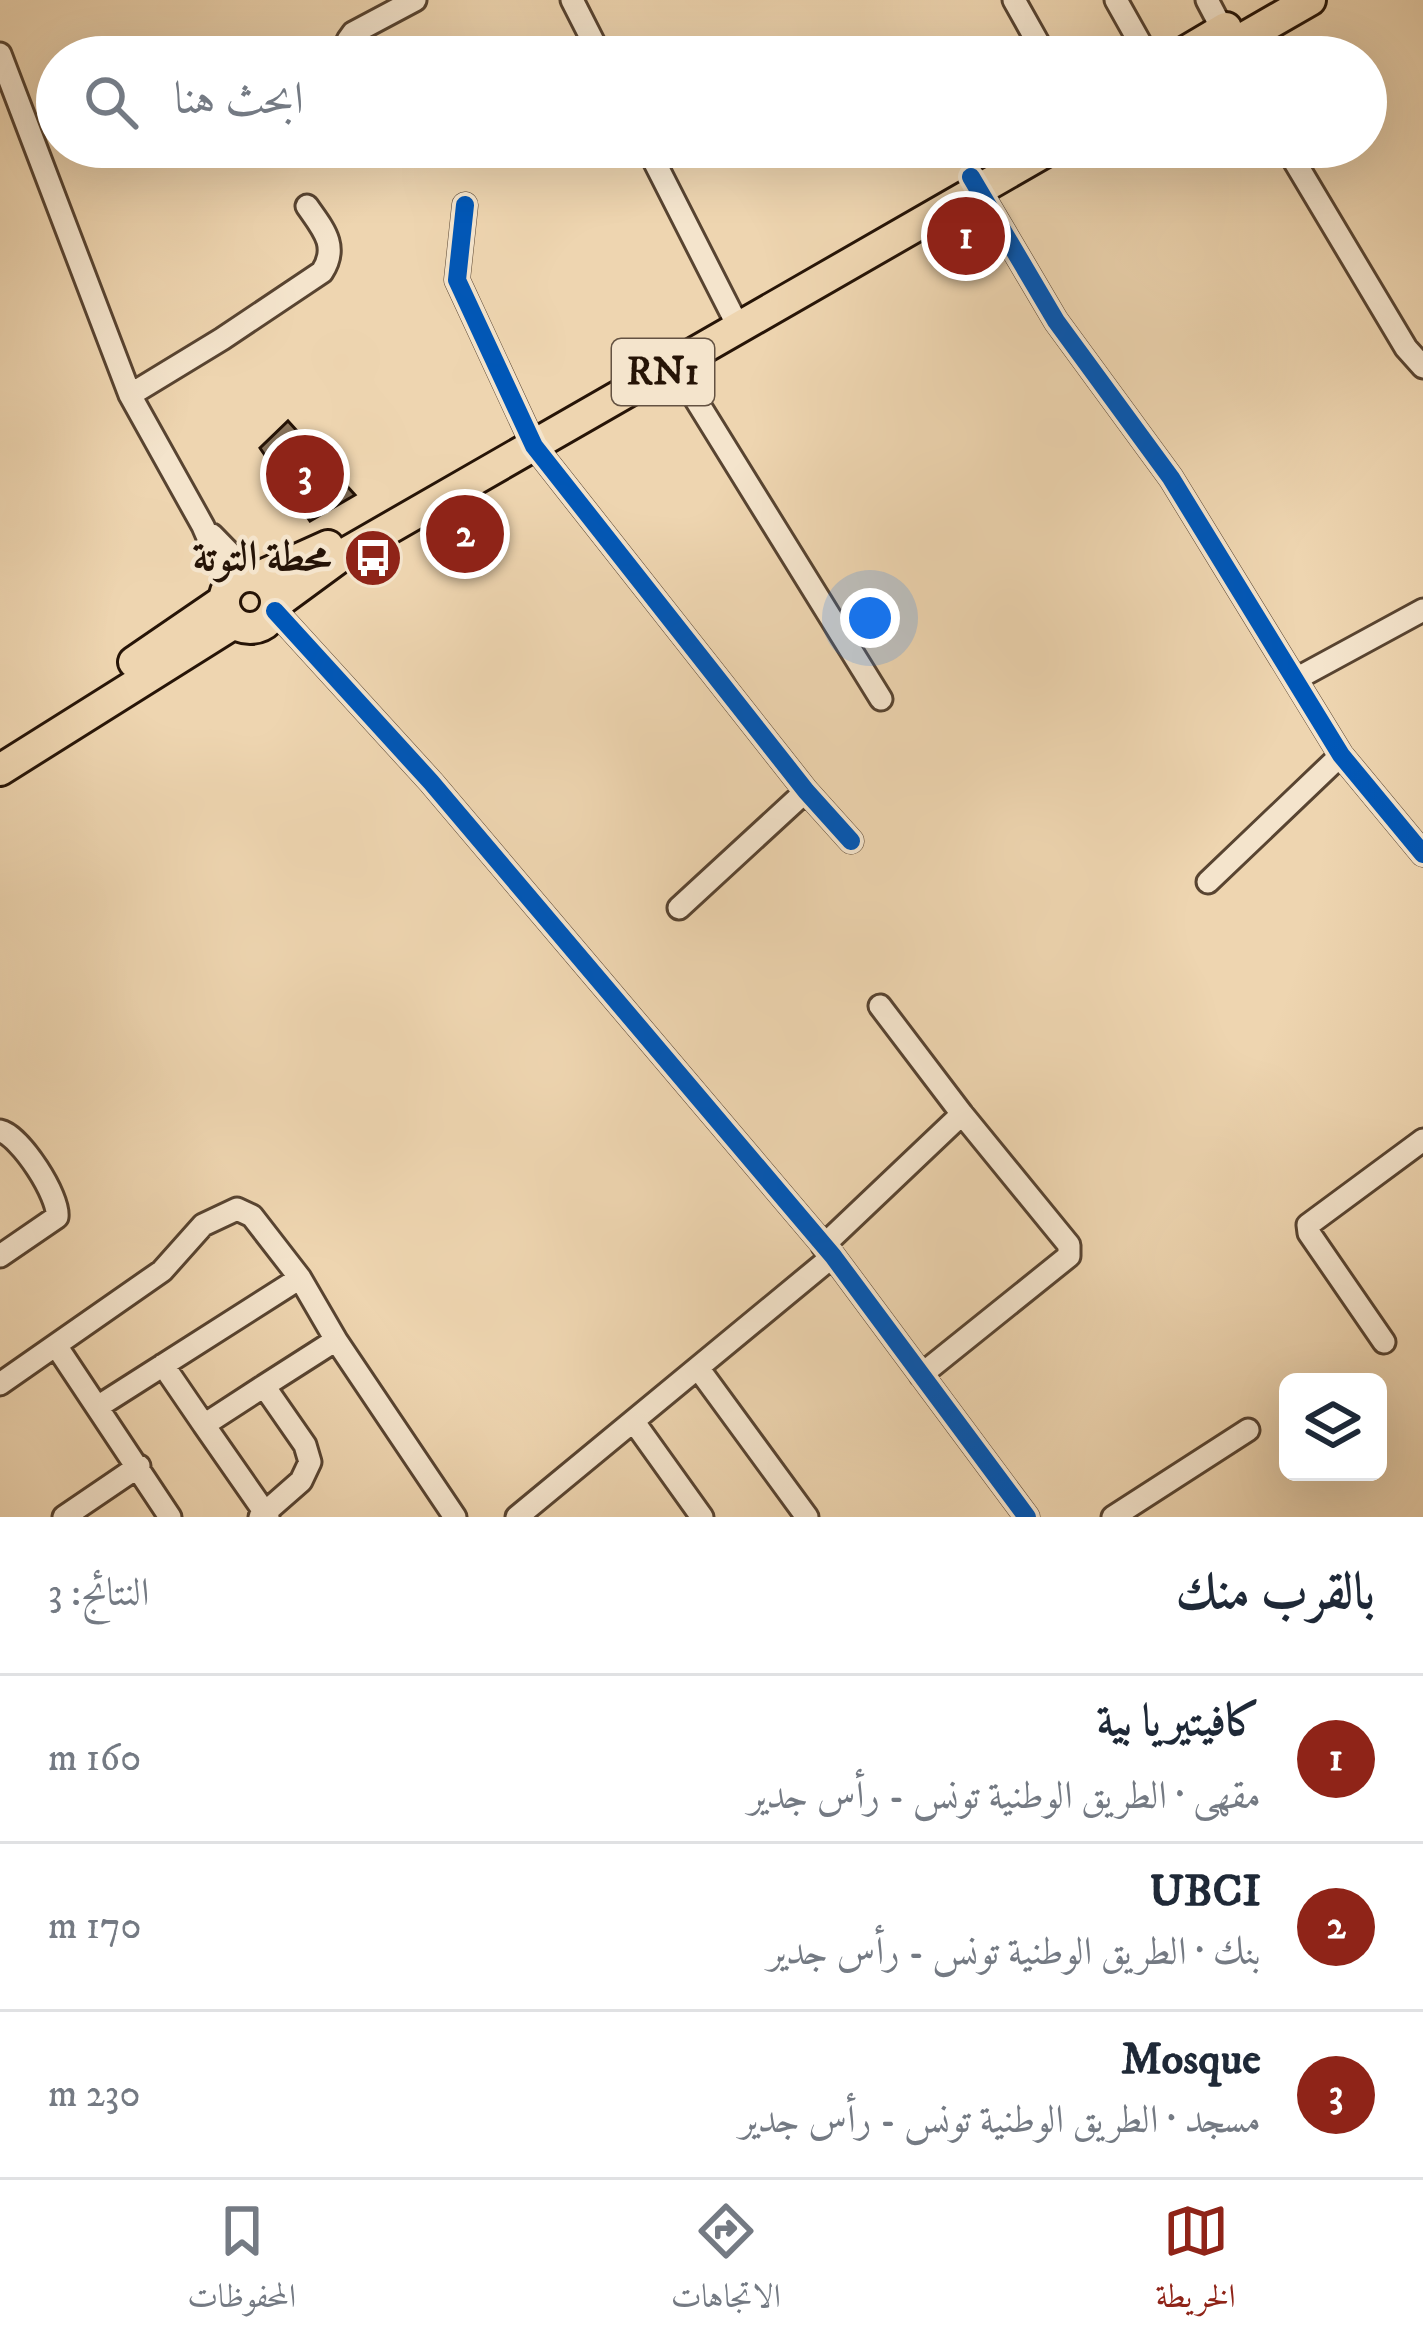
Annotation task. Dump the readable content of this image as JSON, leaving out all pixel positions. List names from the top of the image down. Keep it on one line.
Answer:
{"streets":{"highway":["RN1"]},"places":{"bus stop":["محطة التوتة"]},"page":{"search":"ابحث هنا","pins":["1","3","2"],"heading":["بالقرب منك","النتائج: 3"],"list":[{"mark":"1","name":"كافيتيريا بية","note":"مقهى · الطريق الوطنية تونس - رأس جدير","value":"160 m"},{"mark":"2","name":"UBCI","note":"بنك · الطريق الوطنية تونس - رأس جدير","value":"170 m"},{"mark":"3","name":"Mosque","note":"مسجد · الطريق الوطنية تونس - رأس جدير","value":"230 m"}],"nav":["الخريطة","الاتجاهات","المحفوظات"]}}
